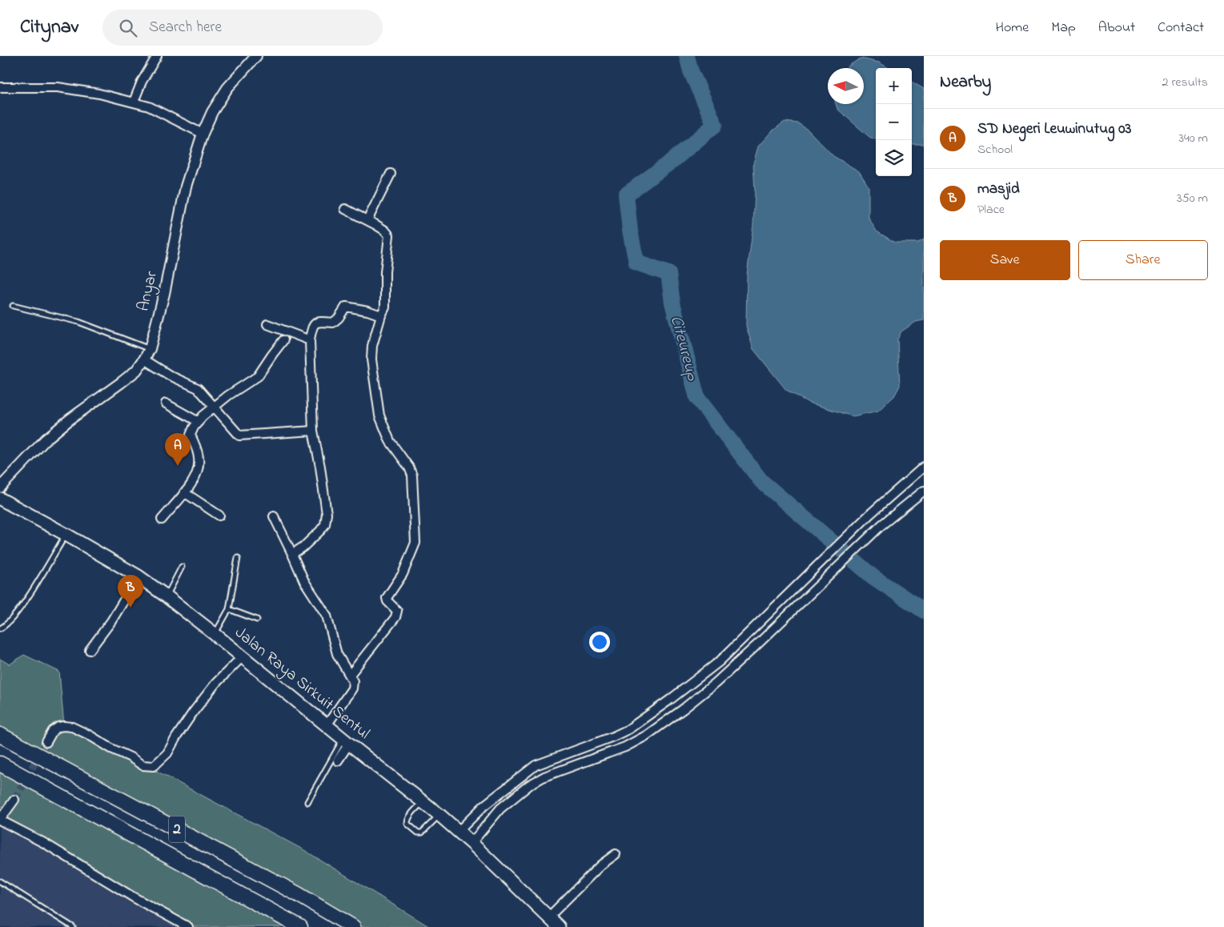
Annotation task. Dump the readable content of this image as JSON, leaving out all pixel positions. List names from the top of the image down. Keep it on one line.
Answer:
{"streets":{"highway":["2"],"main road":["Jalan Raya Sirkuit Sentul"],"street":["Anyar"]},"water":["Citeureup"],"north":"left","page":{"header":"Citynav","search":"Search here","nav":["Home","Map","About","Contact"],"heading":["Nearby","2 results"],"map_buttons":["+","−"],"list":[{"mark":"A","name":"SD Negeri Leuwinutug 03","note":"School","value":"340 m"},{"mark":"B","name":"masjid","note":"Place","value":"350 m"}],"buttons":["Save","Share"],"pins":["A","B"]}}
